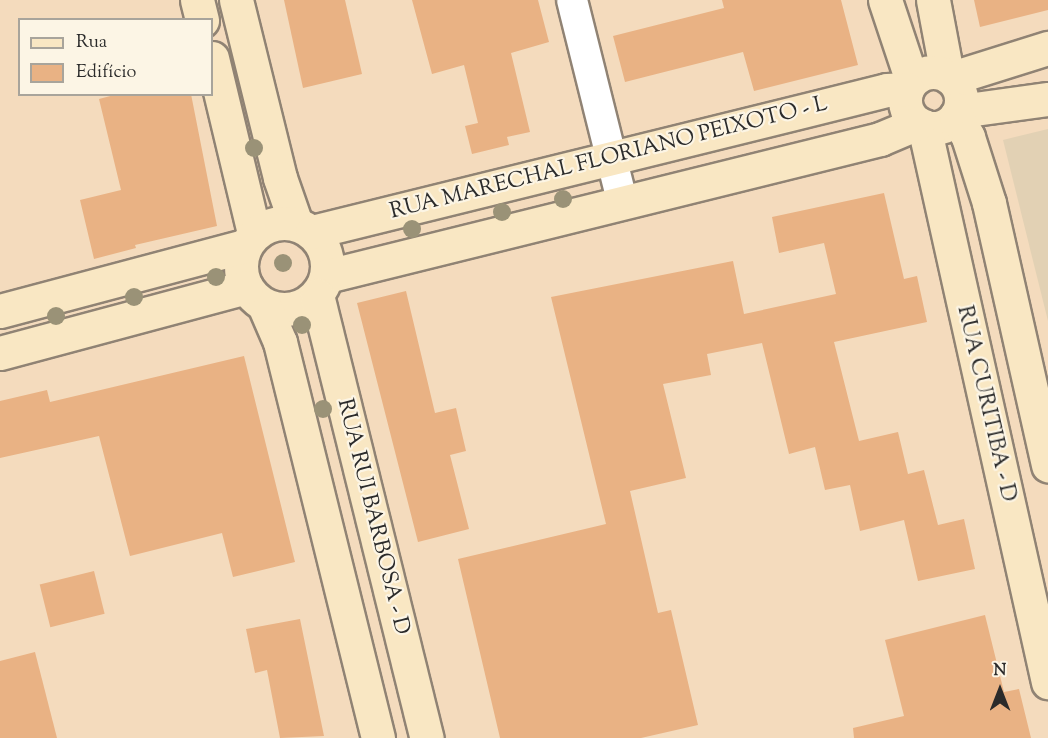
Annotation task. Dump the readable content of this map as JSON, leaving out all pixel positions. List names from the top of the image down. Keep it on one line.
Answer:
{"streets":{"street":["RUA MARECHAL FLORIANO PEIXOTO - L","RUA CURITIBA - D","RUA RUI BARBOSA - D"]},"crossings":[["RUA MARECHAL FLORIANO PEIXOTO - L","RUA CURITIBA - D"],["RUA MARECHAL FLORIANO PEIXOTO - L","RUA RUI BARBOSA - D"]],"legend":["Rua","Edifício"],"north":"top"}
